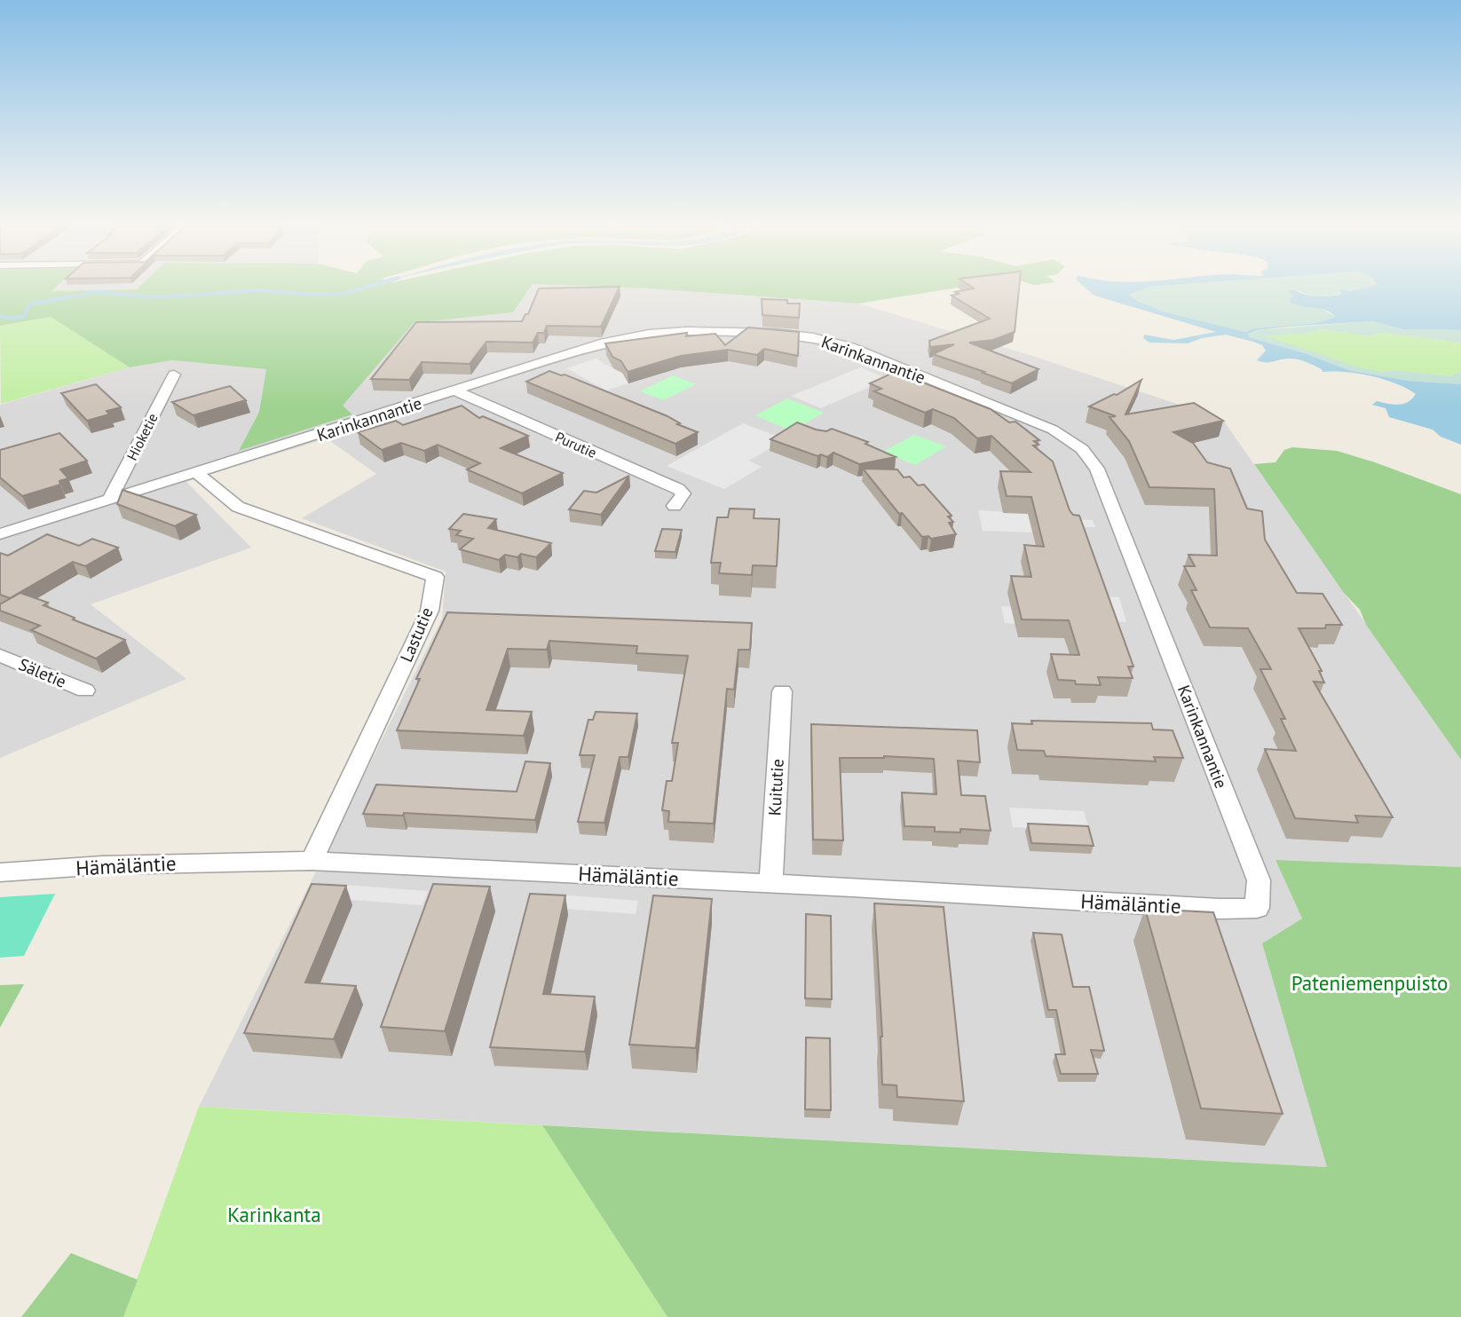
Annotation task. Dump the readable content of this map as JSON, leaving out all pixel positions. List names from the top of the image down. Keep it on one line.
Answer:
{"streets":{"street":["Karinkannantie","Hioketie","Purutie","Lastutie","Säletie","Kuitutie","Hämäläntie"]},"crossings":[["Karinkannantie","Hioketie"],["Karinkannantie","Purutie"],["Karinkannantie","Lastutie"],["Karinkannantie","Hämäläntie"],["Lastutie","Hämäläntie"],["Kuitutie","Hämäläntie"]],"parks":["Pateniemenpuisto","Karinkanta"]}
